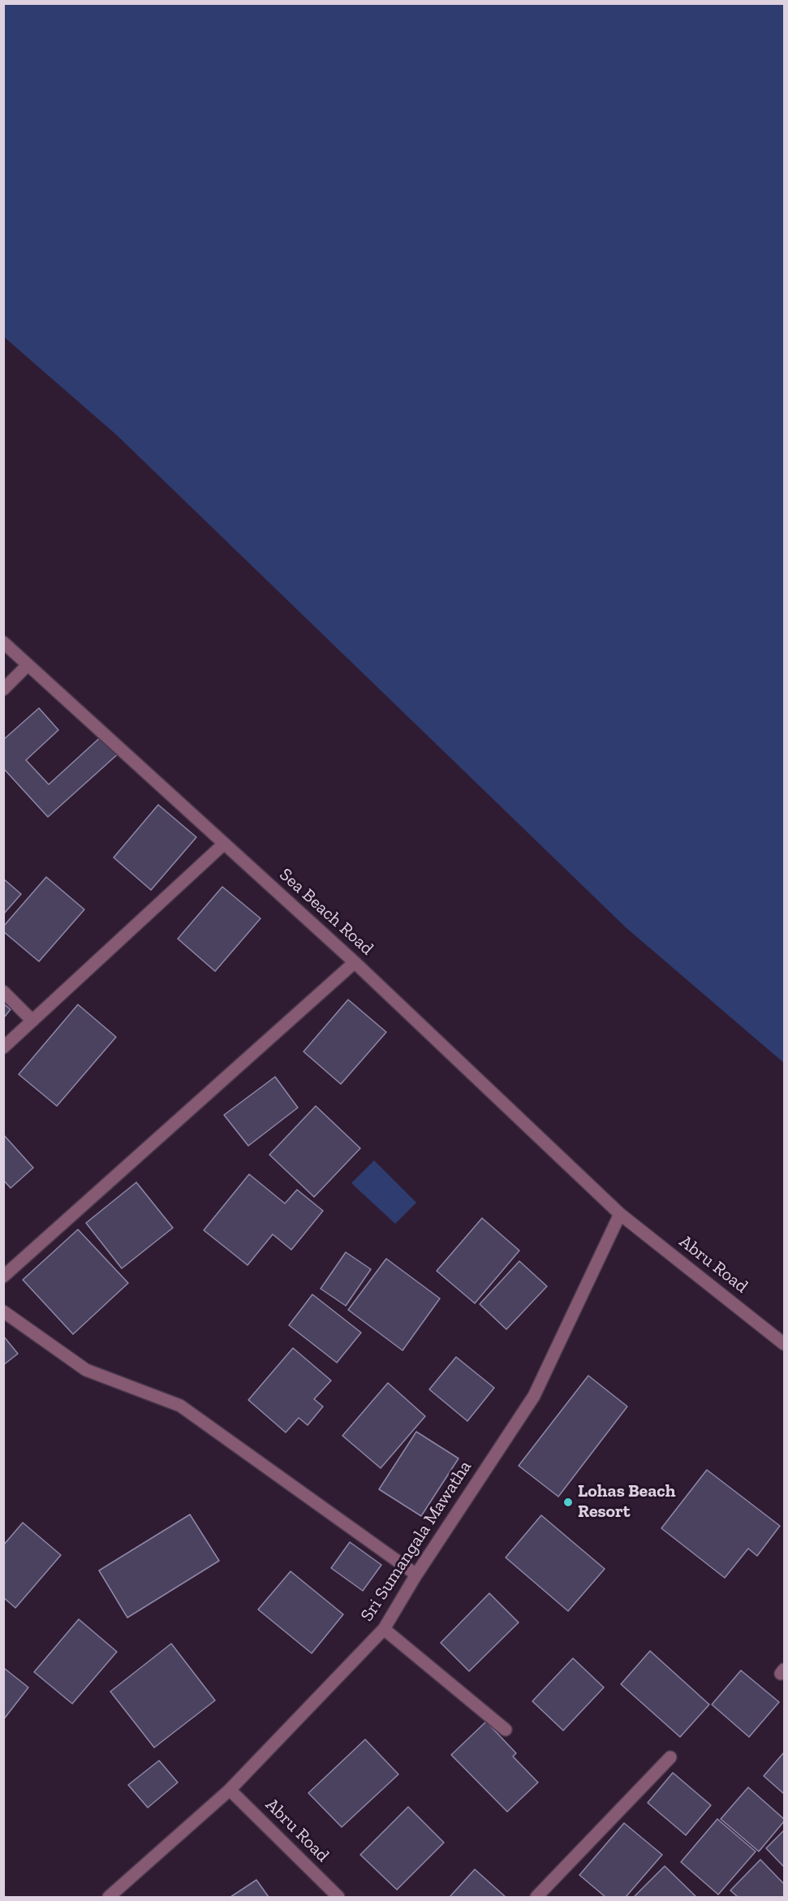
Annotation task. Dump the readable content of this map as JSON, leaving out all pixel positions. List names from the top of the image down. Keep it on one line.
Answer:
{"streets":{"street":["Sea Beach Road","Abru Road","Sri Sumangala Mawatha"]},"crossings":[["Sea Beach Road","Abru Road"],["Sea Beach Road","Sri Sumangala Mawatha"],["Abru Road","Sri Sumangala Mawatha"]],"places":["Lohas Beach Resort"]}
